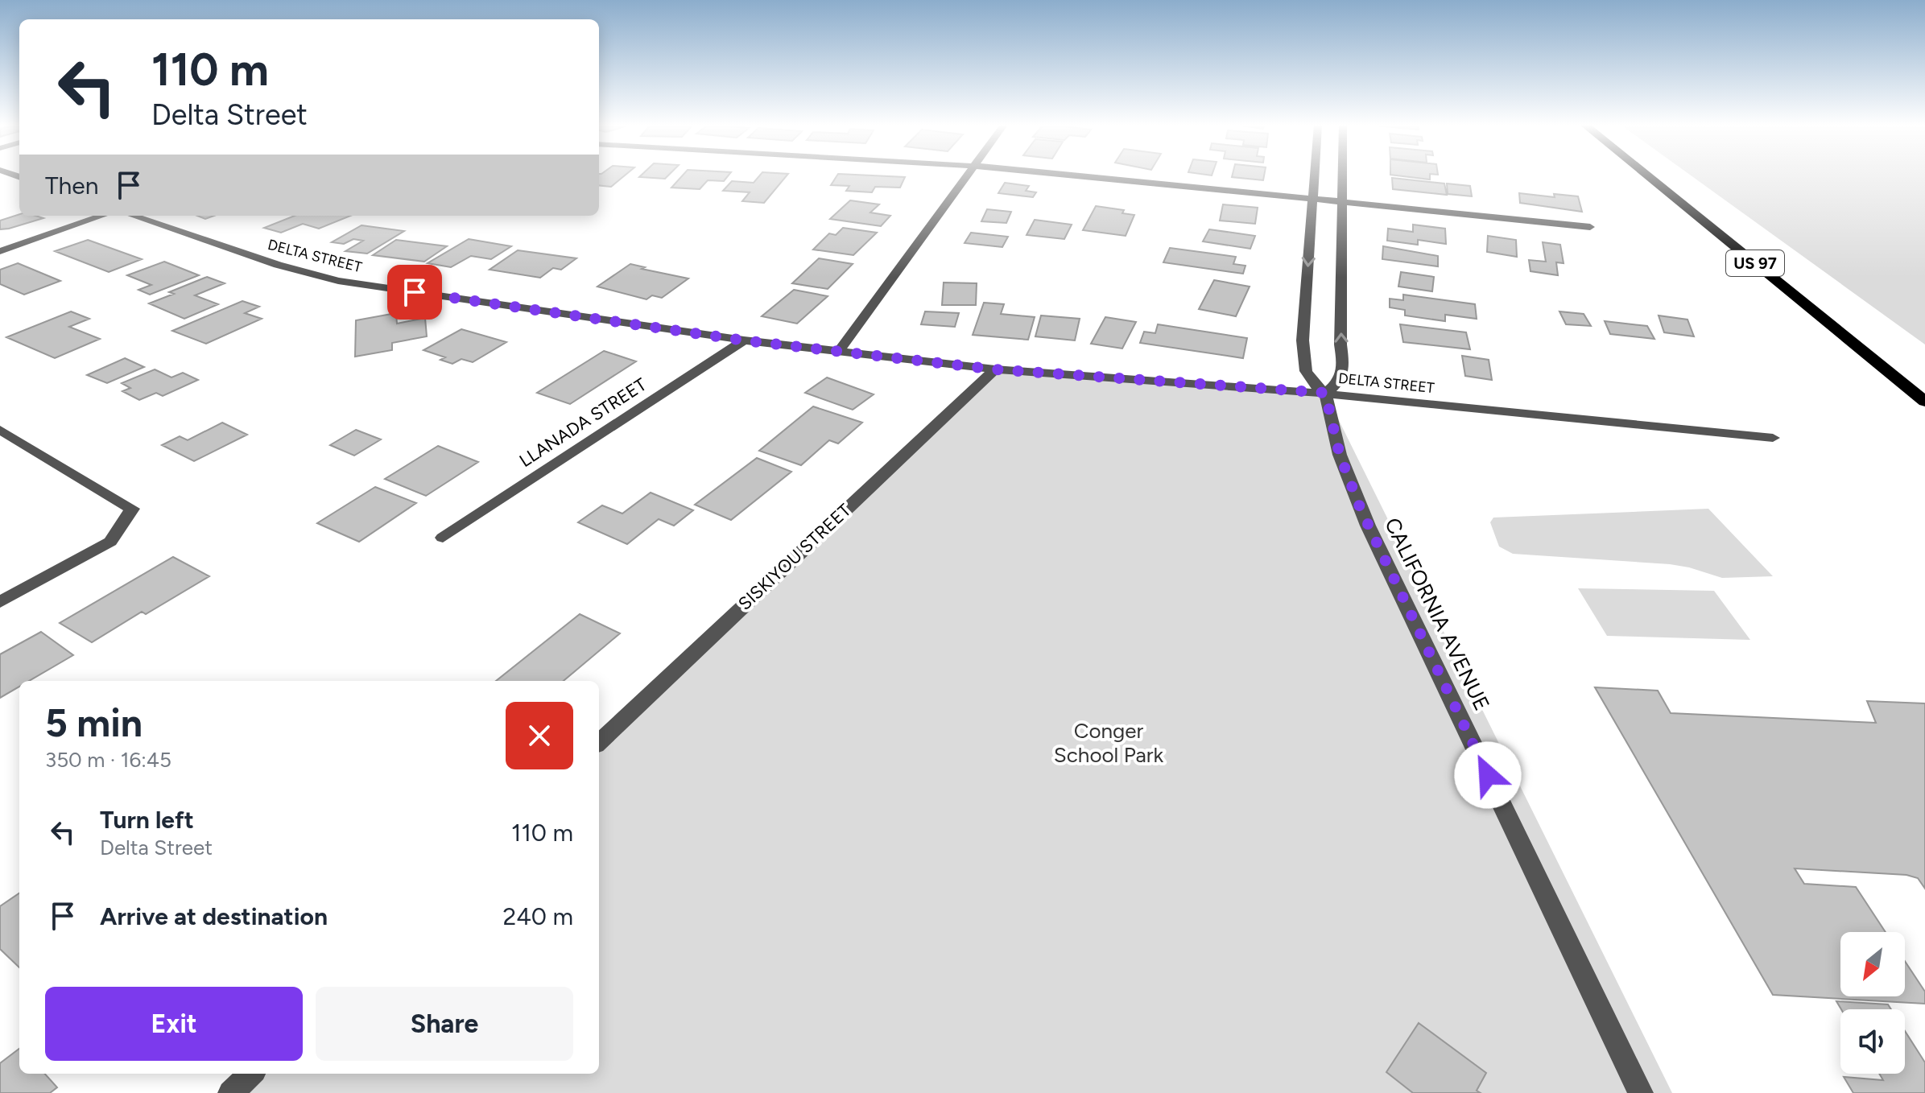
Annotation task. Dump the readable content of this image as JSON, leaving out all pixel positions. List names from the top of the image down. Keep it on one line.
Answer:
{"streets":{"highway":["US 97"],"street":["DELTA STREET","LLANADA STREET","SISKIYOU STREET","CALIFORNIA AVENUE"]},"crossings":[["DELTA STREET","LLANADA STREET"],["DELTA STREET","SISKIYOU STREET"],["DELTA STREET","CALIFORNIA AVENUE"]],"parks":["Conger School Park"],"north":"bottom left","page":{"turn":["110 m","Delta Street"],"then":"Then","heading":["5 min","350 m · 16:45"],"list":[{"name":"Turn left","note":"Delta Street","value":"110 m"},{"name":"Arrive at destination","value":"240 m"}],"buttons":["Exit","Share"]}}
